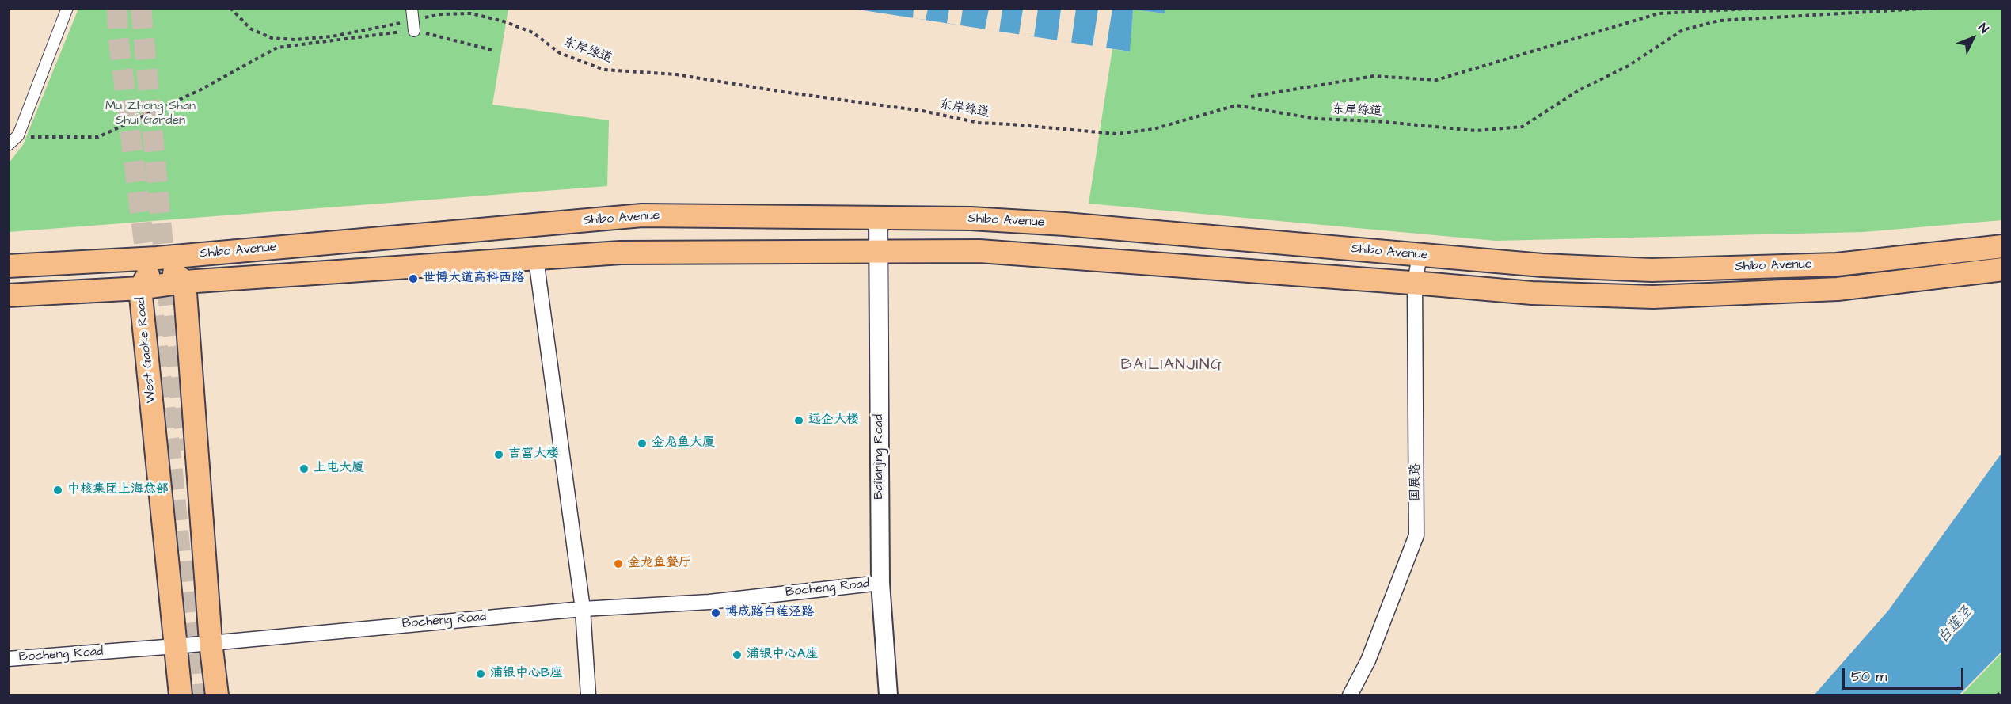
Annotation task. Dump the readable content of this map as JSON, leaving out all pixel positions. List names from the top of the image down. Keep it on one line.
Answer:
{"streets":{"main road":["Shibo Avenue","West Gaoke Road"],"street":["Bailianjing Road","国展路","Bocheng Road"],"path":["东岸绿道"]},"crossings":[["Shibo Avenue","West Gaoke Road"],["Shibo Avenue","Bailianjing Road"],["Shibo Avenue","国展路"],["West Gaoke Road","Bocheng Road"],["Bailianjing Road","Bocheng Road"]],"districts":["BAILIANJING"],"water":["白莲泾"],"parks":["Mu Zhong Shan Shui Garden"],"places":["世博大道高科西路","远企大楼","金龙鱼大厦","吉富大楼","上电大厦","中核集团上海总部","金龙鱼餐厅","博成路白莲泾路","浦银中心A座","浦银中心B座"],"scale_bar":"50 m","north":"top right"}
